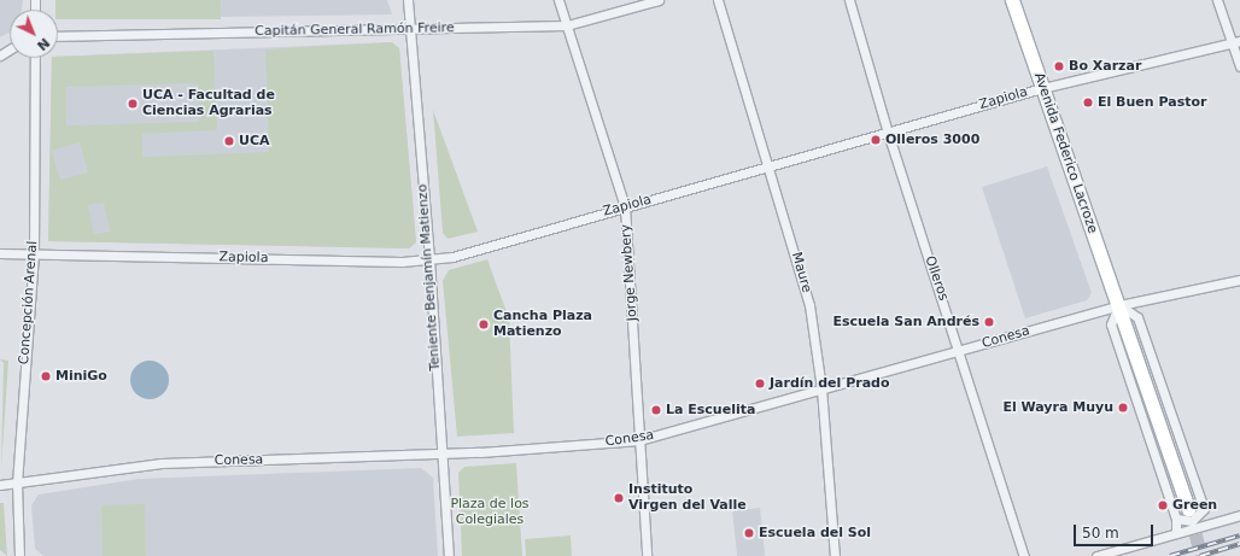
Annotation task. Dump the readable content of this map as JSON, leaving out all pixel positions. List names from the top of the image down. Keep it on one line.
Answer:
{"streets":{"main road":["Avenida Federico Lacroze"],"street":["Capitán General Ramón Freire","Zapiola","Jorge Newbery","Maure","Teniente Benjamín Matienzo","Olleros","Concepción Arenal","Conesa"]},"crossings":[["Capitán General Ramón Freire","Jorge Newbery"],["Capitán General Ramón Freire","Teniente Benjamín Matienzo"],["Zapiola","Avenida Federico Lacroze"],["Zapiola","Jorge Newbery"],["Zapiola","Maure"],["Zapiola","Teniente Benjamín Matienzo"],["Zapiola","Olleros"],["Zapiola","Concepción Arenal"],["Avenida Federico Lacroze","Conesa"],["Jorge Newbery","Conesa"],["Maure","Conesa"],["Teniente Benjamín Matienzo","Conesa"],["Olleros","Conesa"],["Concepción Arenal","Conesa"]],"parks":["Plaza de los Colegiales"],"places":["Bo Xarzar","El Buen Pastor","UCA - Facultad de Ciencias Agrarias","Olleros 3000","UCA","Escuela San Andrés","Cancha Plaza Matienzo","MiniGo","Jardín del Prado","El Wayra Muyu","La Escuelita","Instituto Virgen del Valle","Green","Escuela del Sol"],"scale_bar":"50 m","north":"bottom right"}
